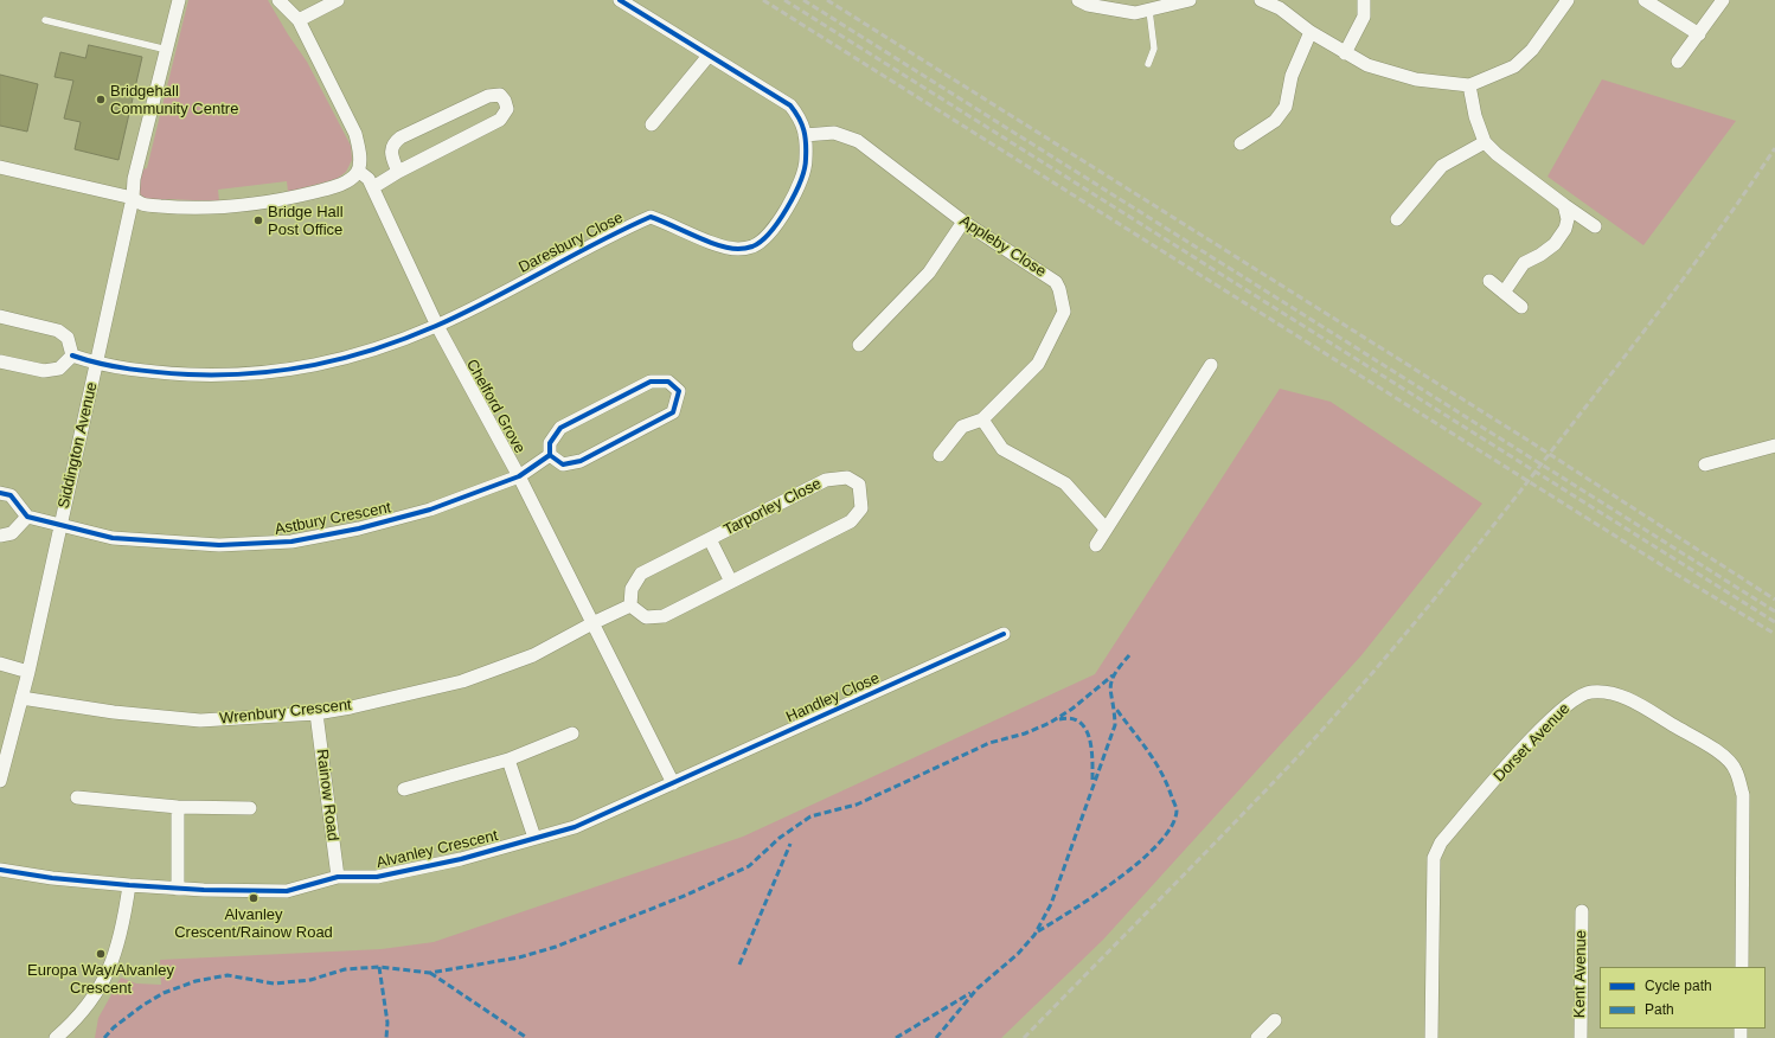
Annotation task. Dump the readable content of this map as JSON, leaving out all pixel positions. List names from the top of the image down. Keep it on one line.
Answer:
{"streets":{"street":["Daresbury Close","Appleby Close","Chelford Grove","Siddington Avenue","Tarporley Close","Astbury Crescent","Handley Close","Wrenbury Crescent","Dorset Avenue","Rainow Road","Alvanley Crescent","Kent Avenue"]},"crossings":[["Daresbury Close","Appleby Close"],["Daresbury Close","Chelford Grove"],["Daresbury Close","Siddington Avenue"],["Chelford Grove","Astbury Crescent"],["Chelford Grove","Handley Close"],["Chelford Grove","Wrenbury Crescent"],["Chelford Grove","Alvanley Crescent"],["Siddington Avenue","Astbury Crescent"],["Siddington Avenue","Wrenbury Crescent"],["Handley Close","Alvanley Crescent"],["Wrenbury Crescent","Rainow Road"],["Rainow Road","Alvanley Crescent"]],"places":["Bridgehall Community Centre","Bridge Hall Post Office","Alvanley Crescent/Rainow Road","Europa Way/Alvanley Crescent"],"legend":["Cycle path","Path"]}
